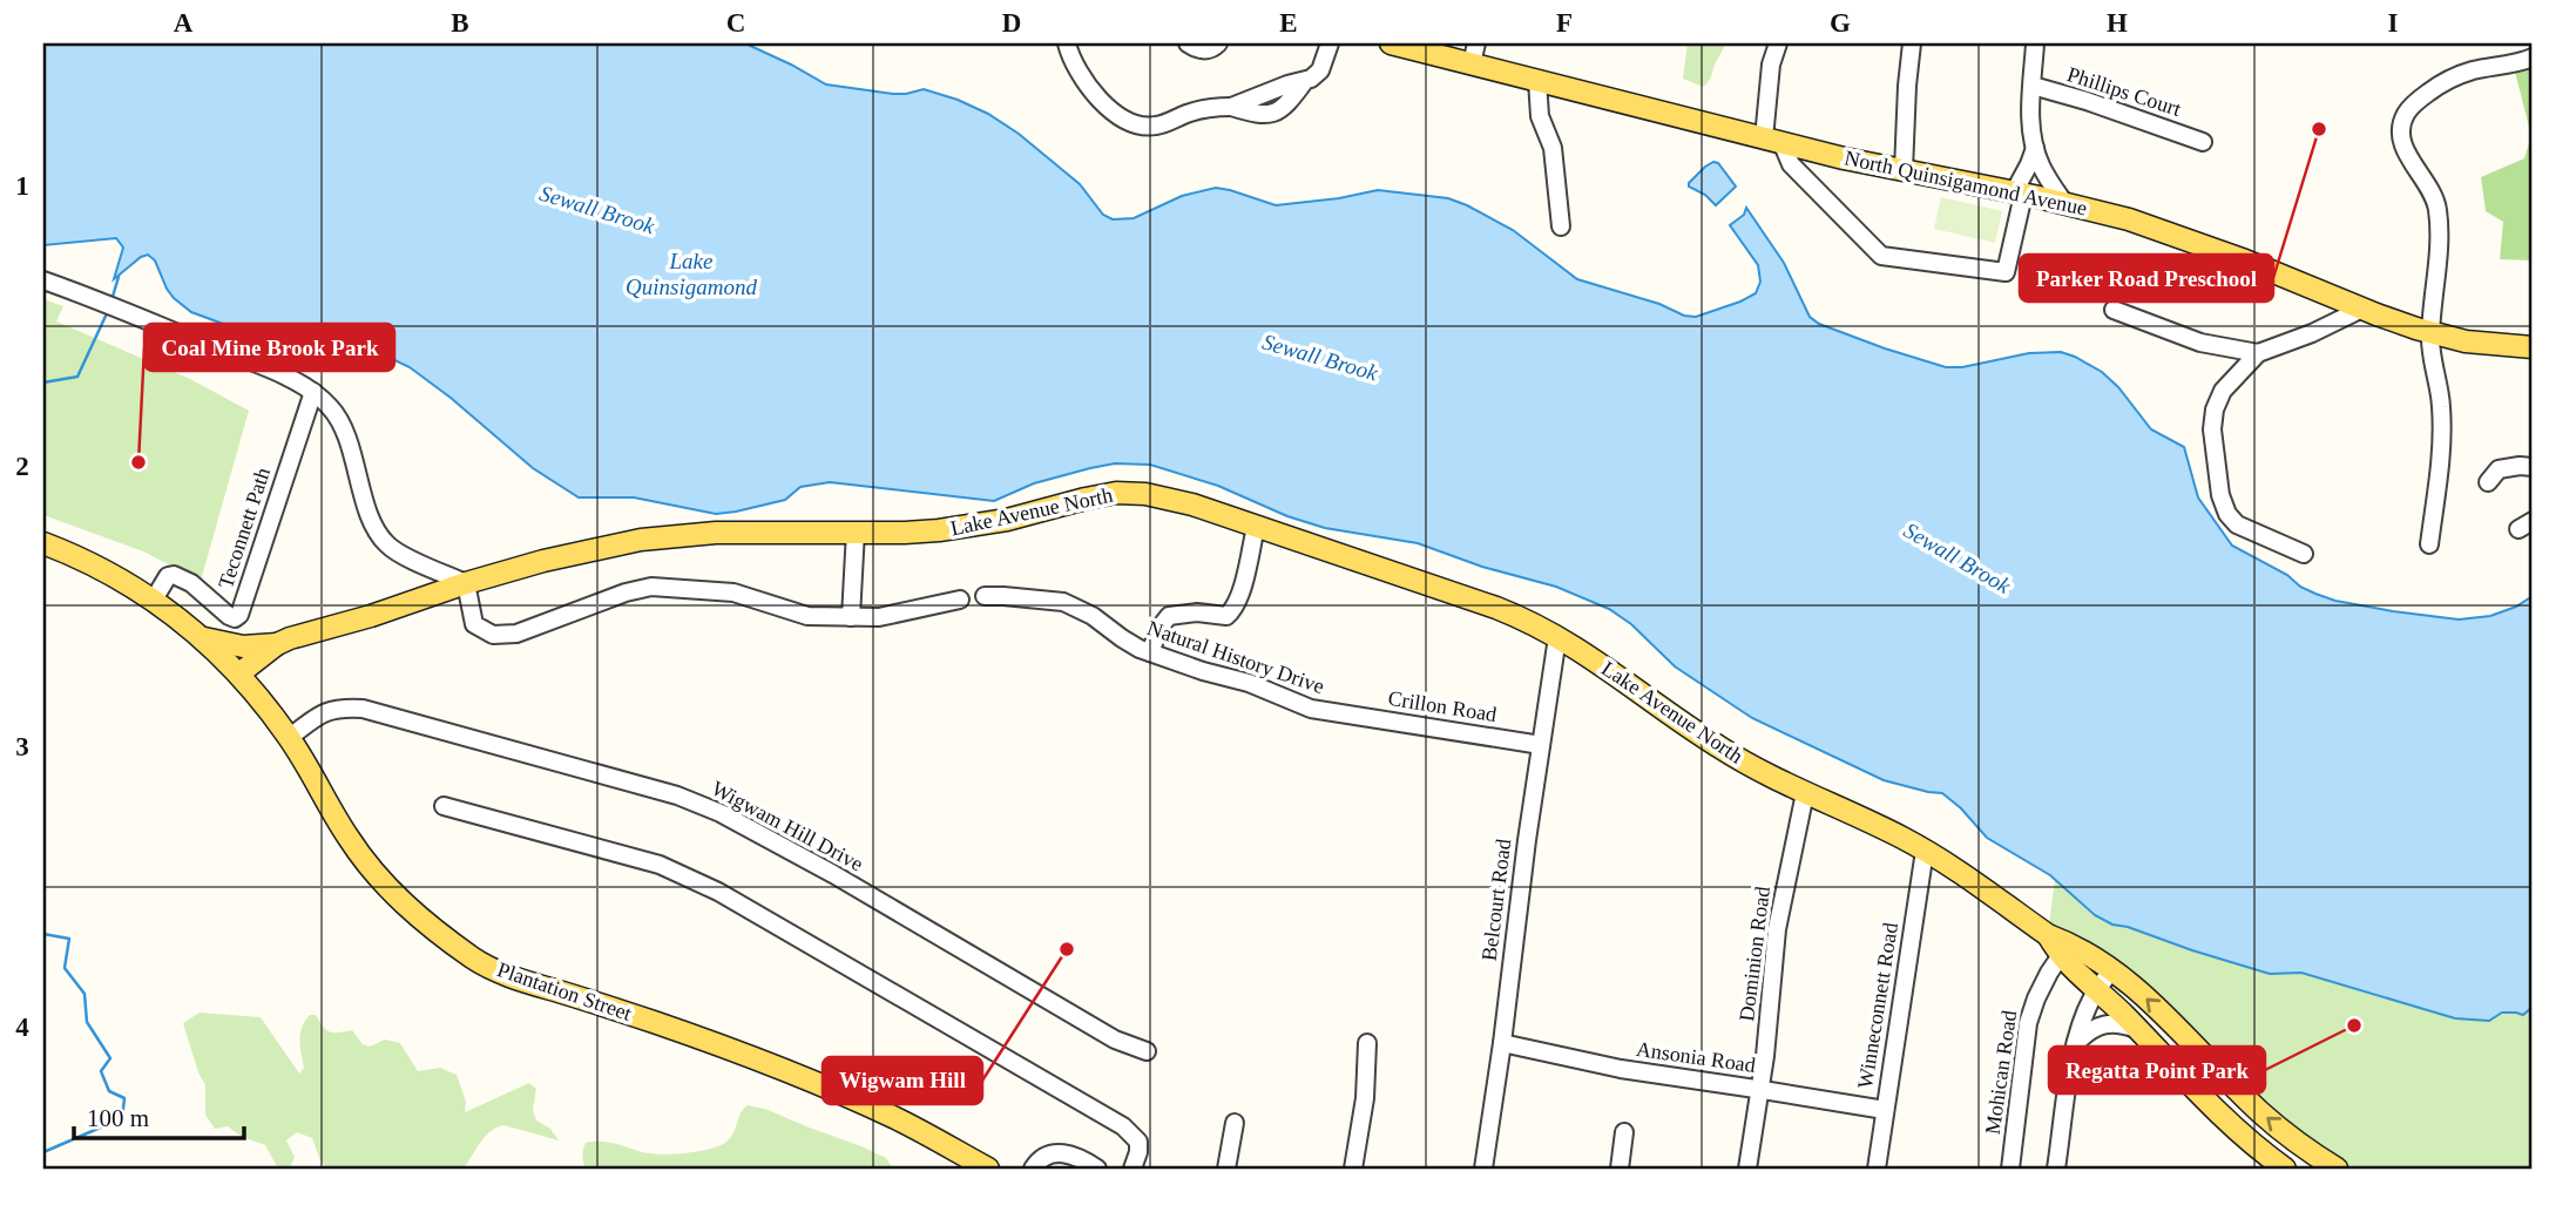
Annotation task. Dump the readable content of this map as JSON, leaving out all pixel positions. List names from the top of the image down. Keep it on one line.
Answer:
{"streets":{"main road":["North Quinsigamond Avenue","Lake Avenue North","Plantation Street"],"street":["Phillips Court","Teconnett Path","Natural History Drive","Crillon Road","Wigwam Hill Drive","Belcourt Road","Dominion Road","Winneconnett Road","Ansonia Road","Mohican Road"]},"crossings":[["Lake Avenue North","Belcourt Road"],["Lake Avenue North","Dominion Road"],["Lake Avenue North","Winneconnett Road"],["Lake Avenue North","Mohican Road"],["Teconnett Path","Plantation Street"],["Natural History Drive","Crillon Road"],["Crillon Road","Belcourt Road"],["Wigwam Hill Drive","Plantation Street"],["Belcourt Road","Ansonia Road"],["Dominion Road","Ansonia Road"],["Winneconnett Road","Ansonia Road"]],"water":["Sewall Brook","Lake Quinsigamond"],"places":["Parker Road Preschool","Coal Mine Brook Park","Wigwam Hill","Regatta Point Park"],"scale_bar":"100 m","grid":{"columns":["A","B","C","D","E","F","G","H","I"],"rows":["1","2","3","4"]}}
